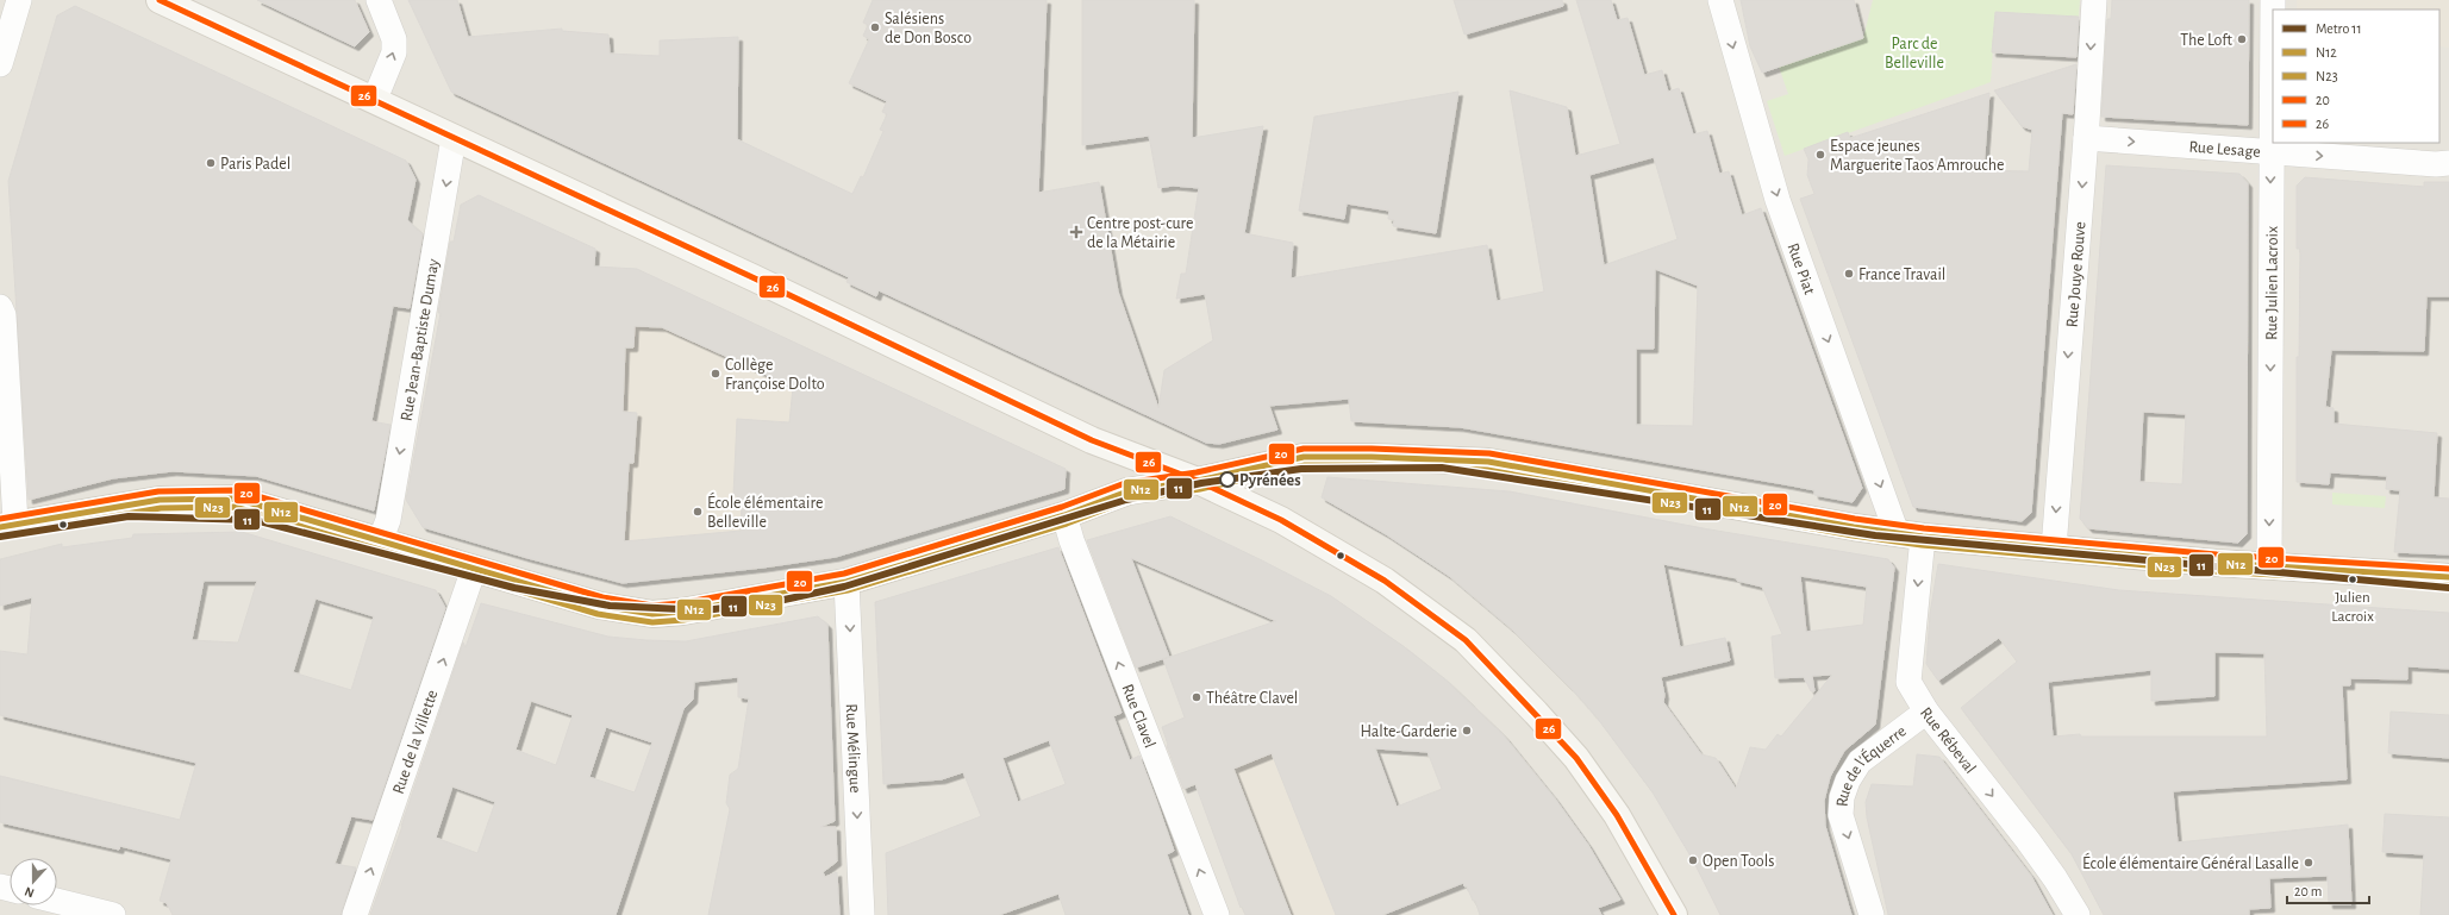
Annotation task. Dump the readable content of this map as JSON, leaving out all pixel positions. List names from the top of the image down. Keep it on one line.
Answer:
{"streets":{"street":["Rue Lesage","Rue Piat","Rue Jouye Rouve","Rue Julien Lacroix","Rue Jean-Baptiste Dumay","Rue Clavel","Rue Rébeval","Rue de la Villette","Rue Mélingue","Rue de l'Équerre"]},"crossings":[["Rue Lesage","Rue Jouye Rouve"],["Rue Lesage","Rue Julien Lacroix"],["Rue Rébeval","Rue de l'Équerre"]],"one_way":["Rue Lesage","Rue Piat","Rue Jouye Rouve","Rue Julien Lacroix","Rue Jean-Baptiste Dumay","Rue Clavel","Rue Rébeval","Rue de la Villette","Rue Mélingue","Rue de l'Équerre"],"parks":["Parc de Belleville"],"places":{"other":["Salésiens de Don Bosco","The Loft","Espace jeunes Marguerite Taos Amrouche","Paris Padel","France Travail","Collège Françoise Dolto","Pyrénées","École élémentaire Belleville","Julien Lacroix","Théâtre Clavel","Halte-Garderie","Open Tools","École élémentaire Général Lasalle"],"health":["Centre post-cure de la Métairie"]},"lines":["transit line 26","transit line 20","transit line N12","transit line N23","metro line 11"],"legend":["Metro 11","N12","N23","20","26"],"scale_bar":"20 m","north":"bottom"}
